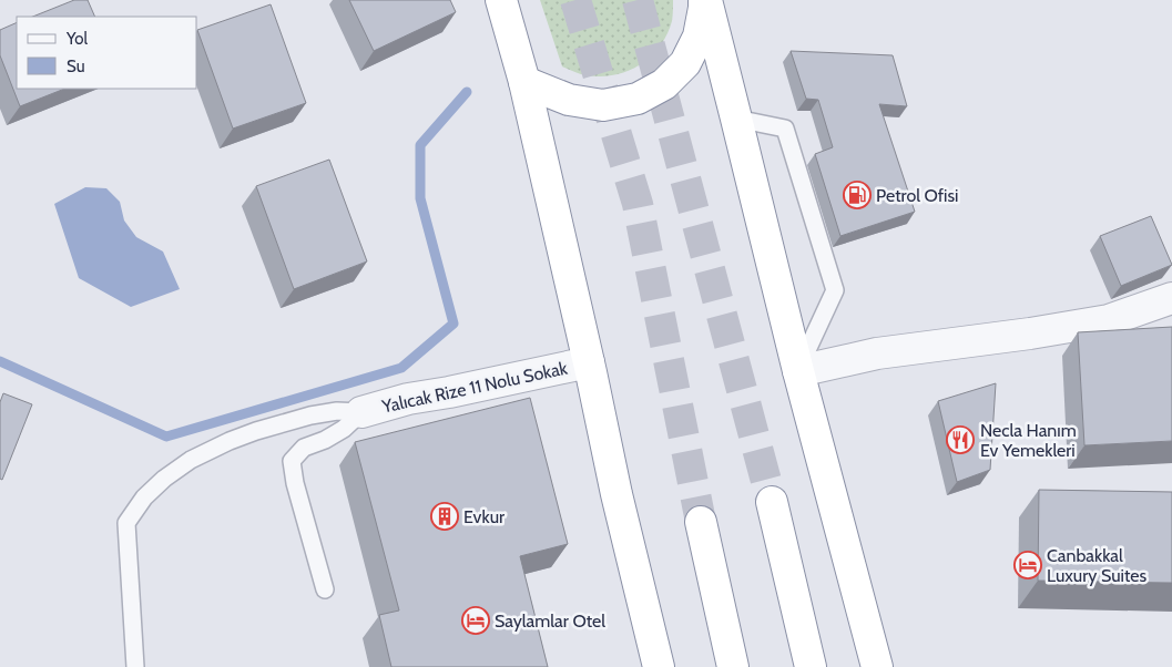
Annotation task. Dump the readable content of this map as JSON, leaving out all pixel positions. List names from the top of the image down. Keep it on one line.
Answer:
{"streets":{"street":["Yalıcak Rize 11 Nolu Sokak"]},"places":{"fuel station":["Petrol Ofisi"],"restaurant":["Necla Hanım Ev Yemekleri"],"building":["Evkur"],"hotel":["Canbakkal Luxury Suites","Saylamlar Otel"]},"legend":["Yol","Su"]}
